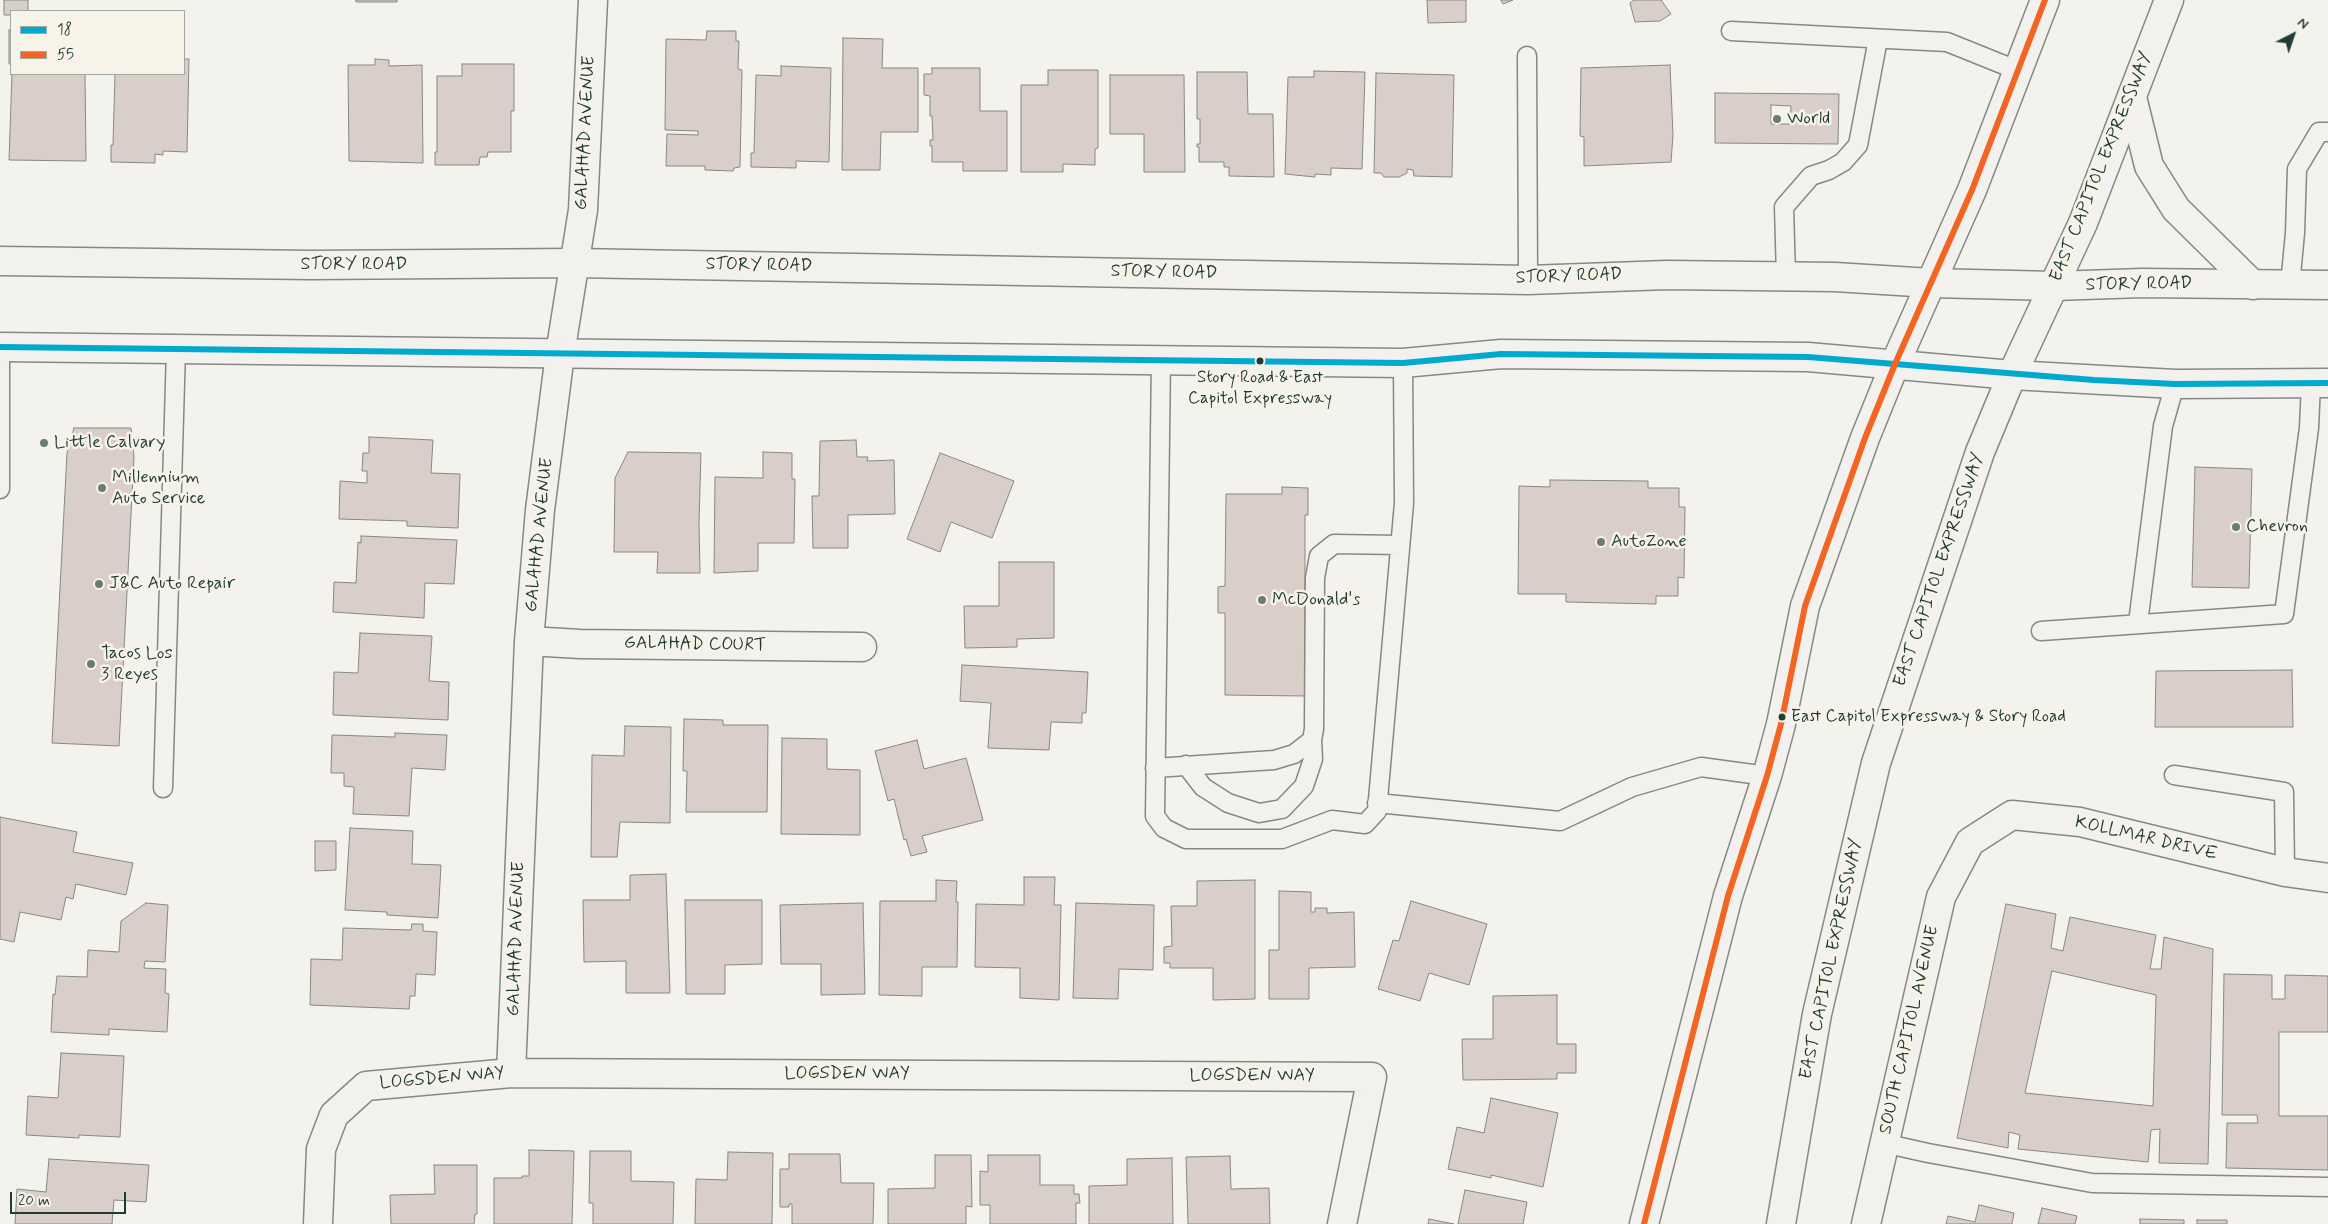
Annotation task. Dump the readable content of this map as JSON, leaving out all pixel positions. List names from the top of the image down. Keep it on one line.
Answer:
{"streets":{"main road":["GALAHAD AVENUE","EAST CAPITOL EXPRESSWAY","STORY ROAD","GALAHAD COURT","KOLLMAR DRIVE","SOUTH CAPITOL AVENUE","LOGSDEN WAY"]},"crossings":[["GALAHAD AVENUE","STORY ROAD"],["GALAHAD AVENUE","GALAHAD COURT"],["GALAHAD AVENUE","LOGSDEN WAY"],["EAST CAPITOL EXPRESSWAY","STORY ROAD"],["KOLLMAR DRIVE","SOUTH CAPITOL AVENUE"]],"places":["World","Story Road & East Capitol Expressway","Little Calvary","Millennium Auto Service","Chevron","AutoZone","J&C Auto Repair","McDonald's","Tacos Los 3 Reyes","East Capitol Expressway & Story Road"],"lines":["transit line 55","transit line 18"],"legend":["18","55"],"scale_bar":"20 m","north":"top right"}
